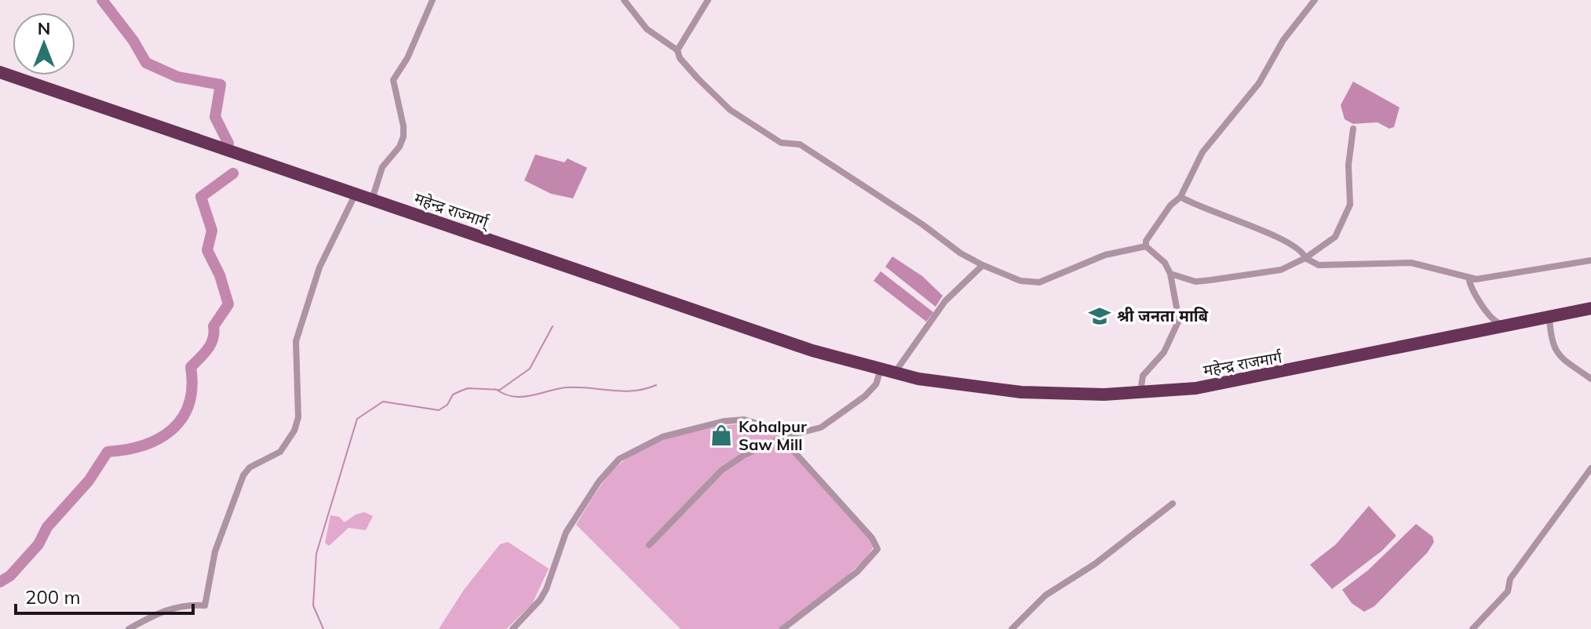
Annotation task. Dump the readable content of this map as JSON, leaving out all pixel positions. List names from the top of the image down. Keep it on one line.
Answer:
{"streets":{"highway":["महेन्द्र राज्मार्ग्","महेन्द्र राजमार्ग"]},"crossings":[["महेन्द्र राज्मार्ग्","महेन्द्र राजमार्ग"]],"places":{"school or university":["श्री जनता माबि"],"shop":["Kohalpur Saw Mill"]},"scale_bar":"200 m","north":"top"}
